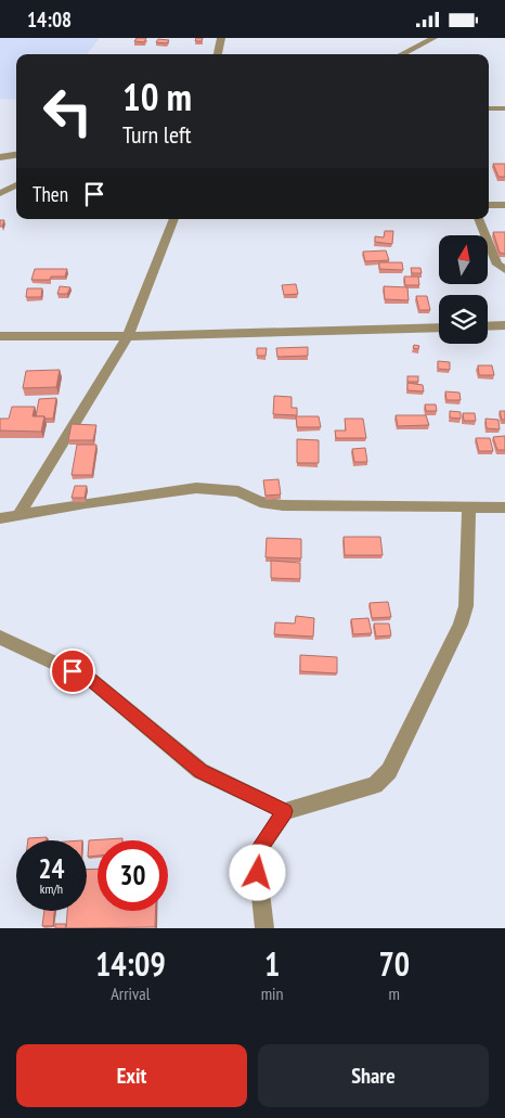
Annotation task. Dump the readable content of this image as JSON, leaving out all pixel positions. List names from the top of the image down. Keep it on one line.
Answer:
{"north":"top","page":{"status":"14:08","turn":["10 m","Turn left"],"then":"Then","speed":"24 km/h","limit":"30","eta":["14:09","Arrival","1","min","70","m"],"buttons":["Exit","Share"]}}
